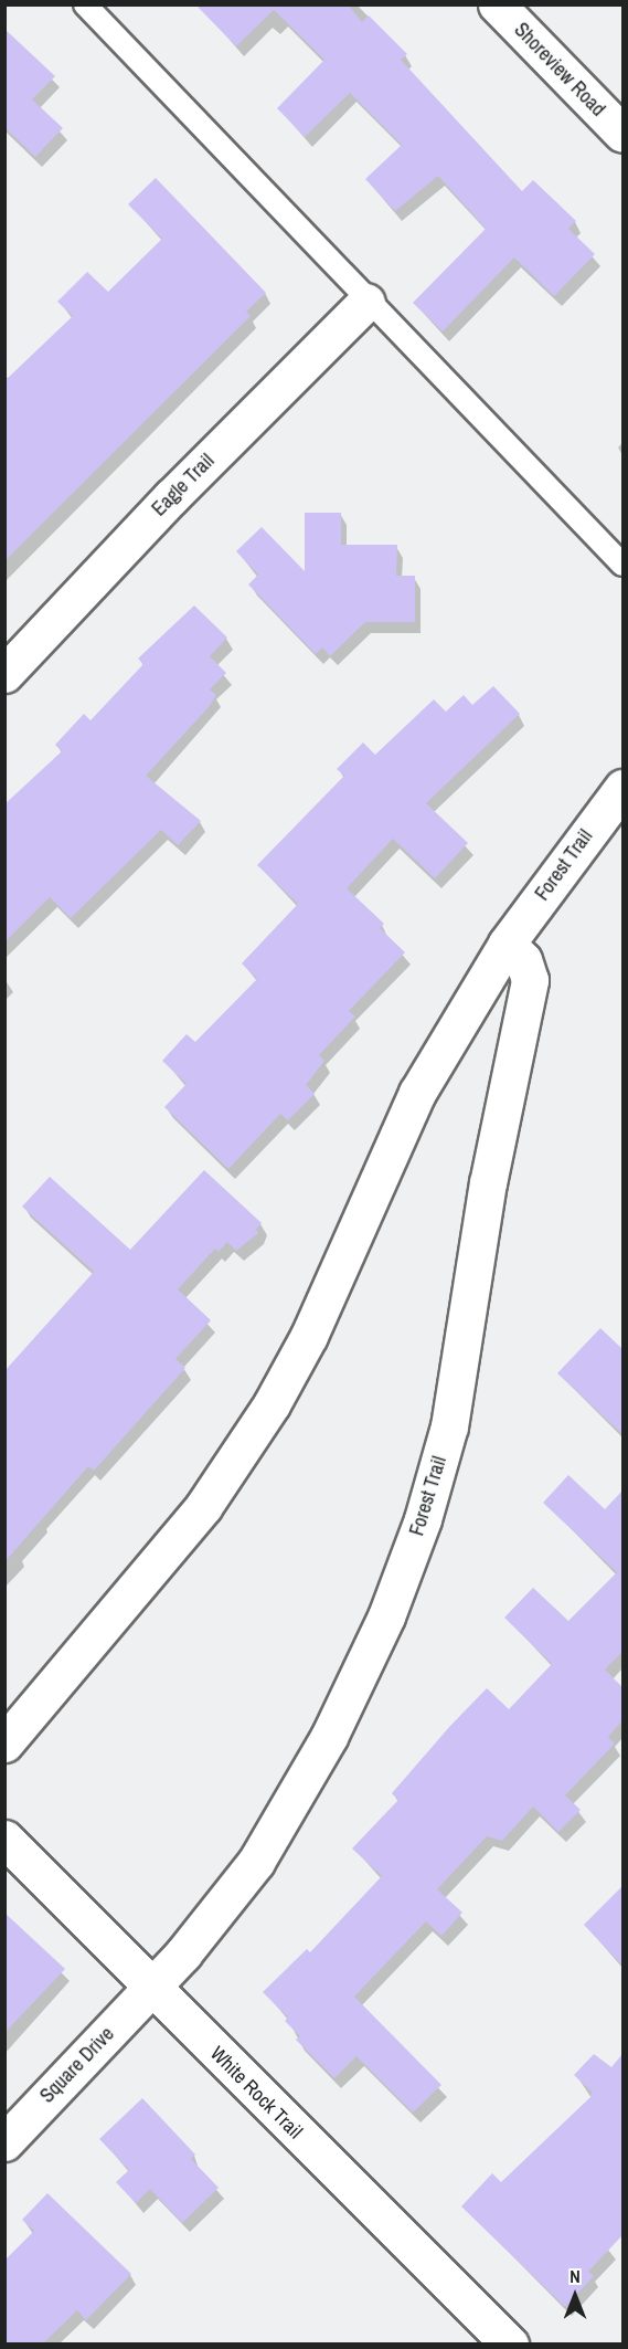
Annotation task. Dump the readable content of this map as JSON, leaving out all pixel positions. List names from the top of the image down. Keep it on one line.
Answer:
{"streets":{"street":["Shoreview Road","Eagle Trail","Forest Trail","Square Drive","White Rock Trail"]},"crossings":[["Forest Trail","Square Drive"],["Forest Trail","White Rock Trail"],["Square Drive","White Rock Trail"]],"north":"top"}
